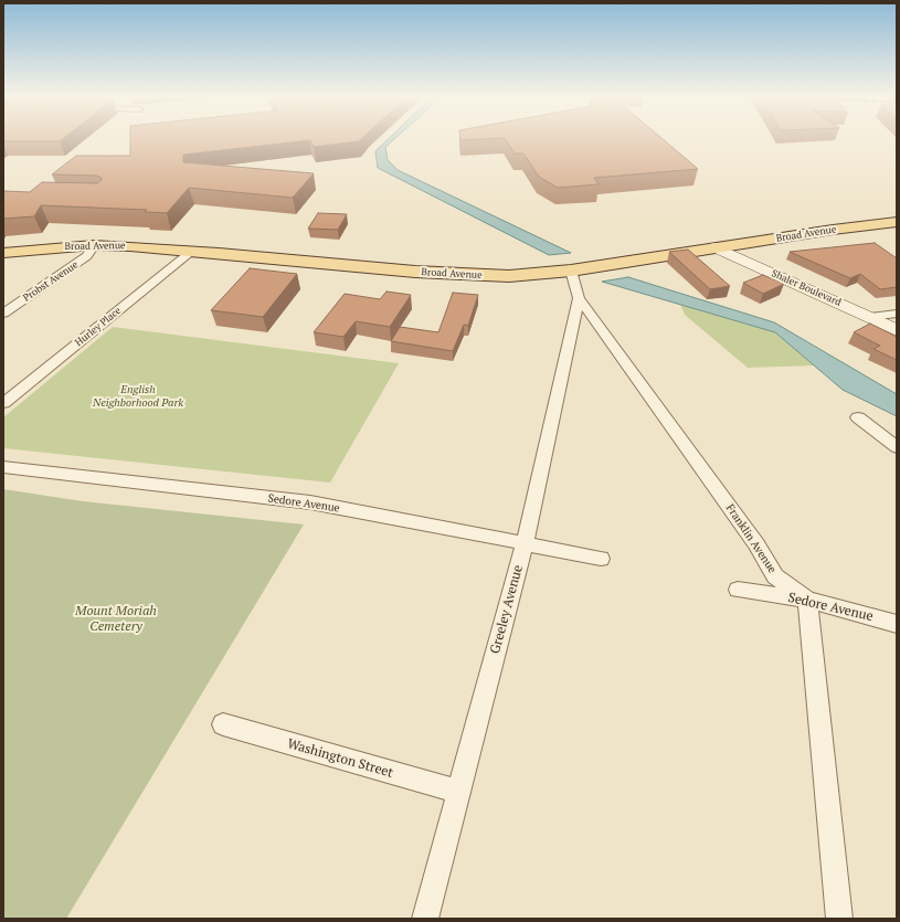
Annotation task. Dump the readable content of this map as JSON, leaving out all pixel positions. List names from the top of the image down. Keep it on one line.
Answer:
{"streets":{"main road":["Broad Avenue"],"street":["Probst Avenue","Shaler Boulevard","Hurley Place","Sedore Avenue","Franklin Avenue","Greeley Avenue","Washington Street"]},"crossings":[["Broad Avenue","Probst Avenue"],["Broad Avenue","Shaler Boulevard"],["Broad Avenue","Hurley Place"],["Broad Avenue","Franklin Avenue"],["Sedore Avenue","Franklin Avenue"],["Sedore Avenue","Greeley Avenue"],["Franklin Avenue","Greeley Avenue"],["Greeley Avenue","Washington Street"]],"parks":["English Neighborhood Park","Mount Moriah Cemetery"]}
